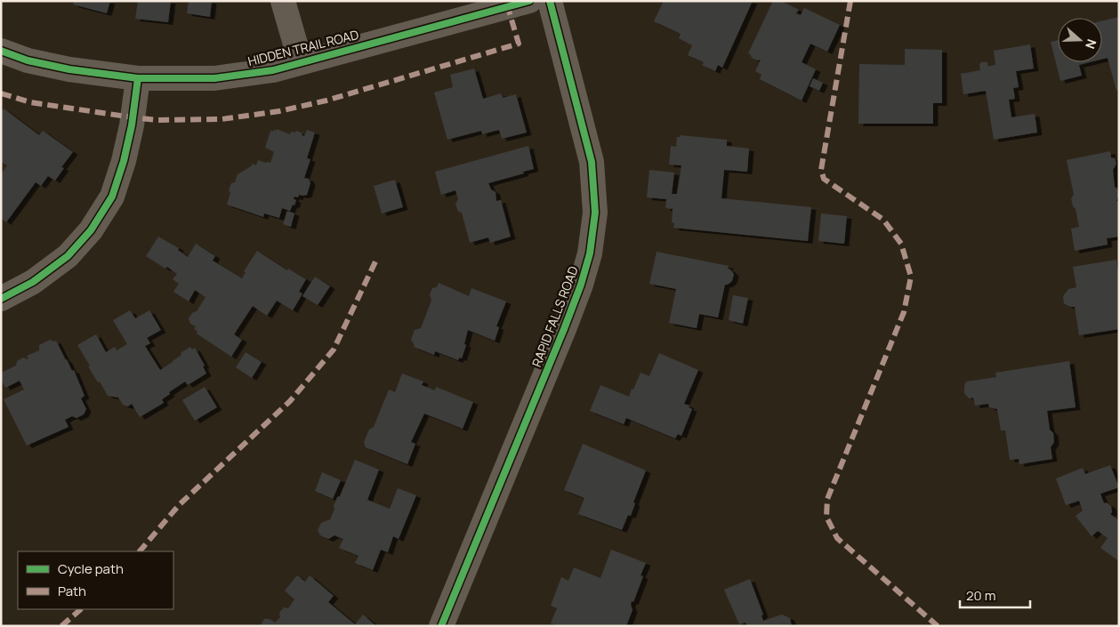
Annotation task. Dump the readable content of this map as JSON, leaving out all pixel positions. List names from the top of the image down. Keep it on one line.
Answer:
{"streets":{"street":["HIDDEN TRAIL ROAD","RAPID FALLS ROAD"]},"legend":["Cycle path","Path"],"scale_bar":"20 m","north":"right"}
